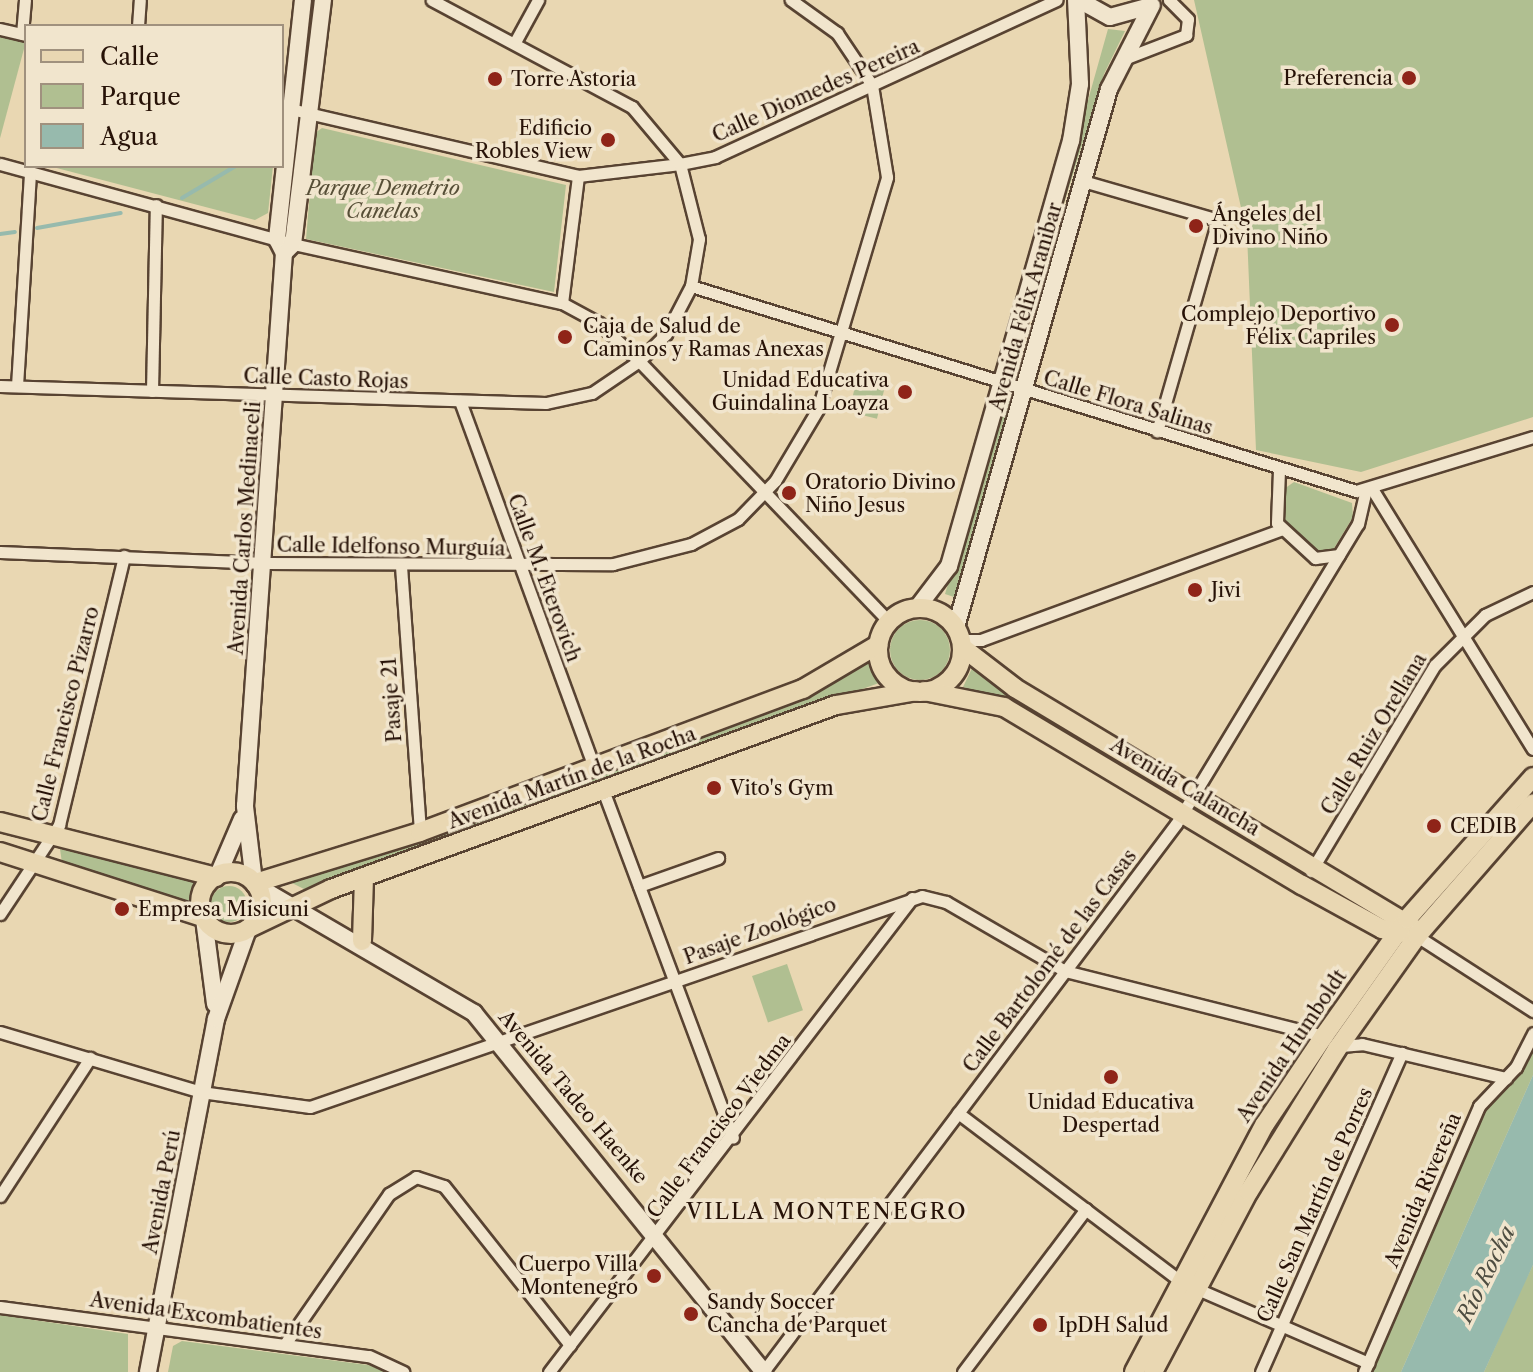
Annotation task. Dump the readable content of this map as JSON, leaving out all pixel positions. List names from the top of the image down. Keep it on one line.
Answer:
{"streets":{"main road":["Avenida Félix Aranibar","Avenida Carlos Medinaceli","Avenida Martín de la Rocha","Avenida Calancha","Avenida Humboldt","Avenida Tadeo Haenke","Avenida Perú"],"street":["Calle Diomedes Pereira","Calle Casto Rojas","Calle Flora Salinas","Calle Idelfonso Murguía","Calle M. Eterovich","Pasaje 21","Calle Francisco Pizarro","Calle Ruiz Orellana","Pasaje Zoológico","Calle Bartolomé de las Casas","Calle Francisco Viedma","Avenida Rivereña","Calle San Martín de Porres","Avenida Excombatientes"]},"crossings":[["Calle Diomedes Pereira","Calle Casto Rojas"],["Calle Diomedes Pereira","Calle Idelfonso Murguía"],["Avenida Félix Aranibar","Calle Flora Salinas"],["Avenida Félix Aranibar","Avenida Martín de la Rocha"],["Avenida Félix Aranibar","Avenida Calancha"],["Calle Casto Rojas","Calle Flora Salinas"],["Calle Casto Rojas","Avenida Carlos Medinaceli"],["Calle Casto Rojas","Calle M. Eterovich"],["Calle Flora Salinas","Calle Idelfonso Murguía"],["Calle Flora Salinas","Calle Bartolomé de las Casas"],["Avenida Carlos Medinaceli","Calle Idelfonso Murguía"],["Avenida Carlos Medinaceli","Avenida Martín de la Rocha"],["Avenida Carlos Medinaceli","Avenida Tadeo Haenke"],["Avenida Carlos Medinaceli","Avenida Perú"],["Calle Idelfonso Murguía","Calle M. Eterovich"],["Calle Idelfonso Murguía","Pasaje 21"],["Calle Idelfonso Murguía","Calle Francisco Pizarro"],["Calle M. Eterovich","Avenida Martín de la Rocha"],["Pasaje 21","Avenida Martín de la Rocha"],["Calle Ruiz Orellana","Avenida Calancha"],["Avenida Martín de la Rocha","Avenida Calancha"],["Avenida Martín de la Rocha","Avenida Tadeo Haenke"],["Avenida Martín de la Rocha","Avenida Perú"],["Avenida Calancha","Calle Bartolomé de las Casas"],["Avenida Calancha","Avenida Humboldt"],["Pasaje Zoológico","Avenida Tadeo Haenke"],["Pasaje Zoológico","Calle Francisco Viedma"],["Pasaje Zoológico","Avenida Perú"],["Calle Bartolomé de las Casas","Avenida Tadeo Haenke"],["Avenida Tadeo Haenke","Calle Francisco Viedma"],["Avenida Tadeo Haenke","Avenida Perú"],["Avenida Perú","Avenida Excombatientes"]],"districts":["VILLA MONTENEGRO"],"water":["Río Rocha"],"parks":["Parque Demetrio Canelas"],"places":["Preferencia","Torre Astoria","Edificio Robles View","Ángeles del Divino Niño","Complejo Deportivo Félix Capriles","Caja de Salud de Caminos y Ramas Anexas","Unidad Educativa Guindalina Loayza","Oratorio Divino Niño Jesus","Jivi","Vito's Gym","CEDIB","Empresa Misicuni","Unidad Educativa Despertad","Cuerpo Villa Montenegro","Sandy Soccer Cancha de Parquet","IpDH Salud"],"legend":["Calle","Parque","Agua"]}
